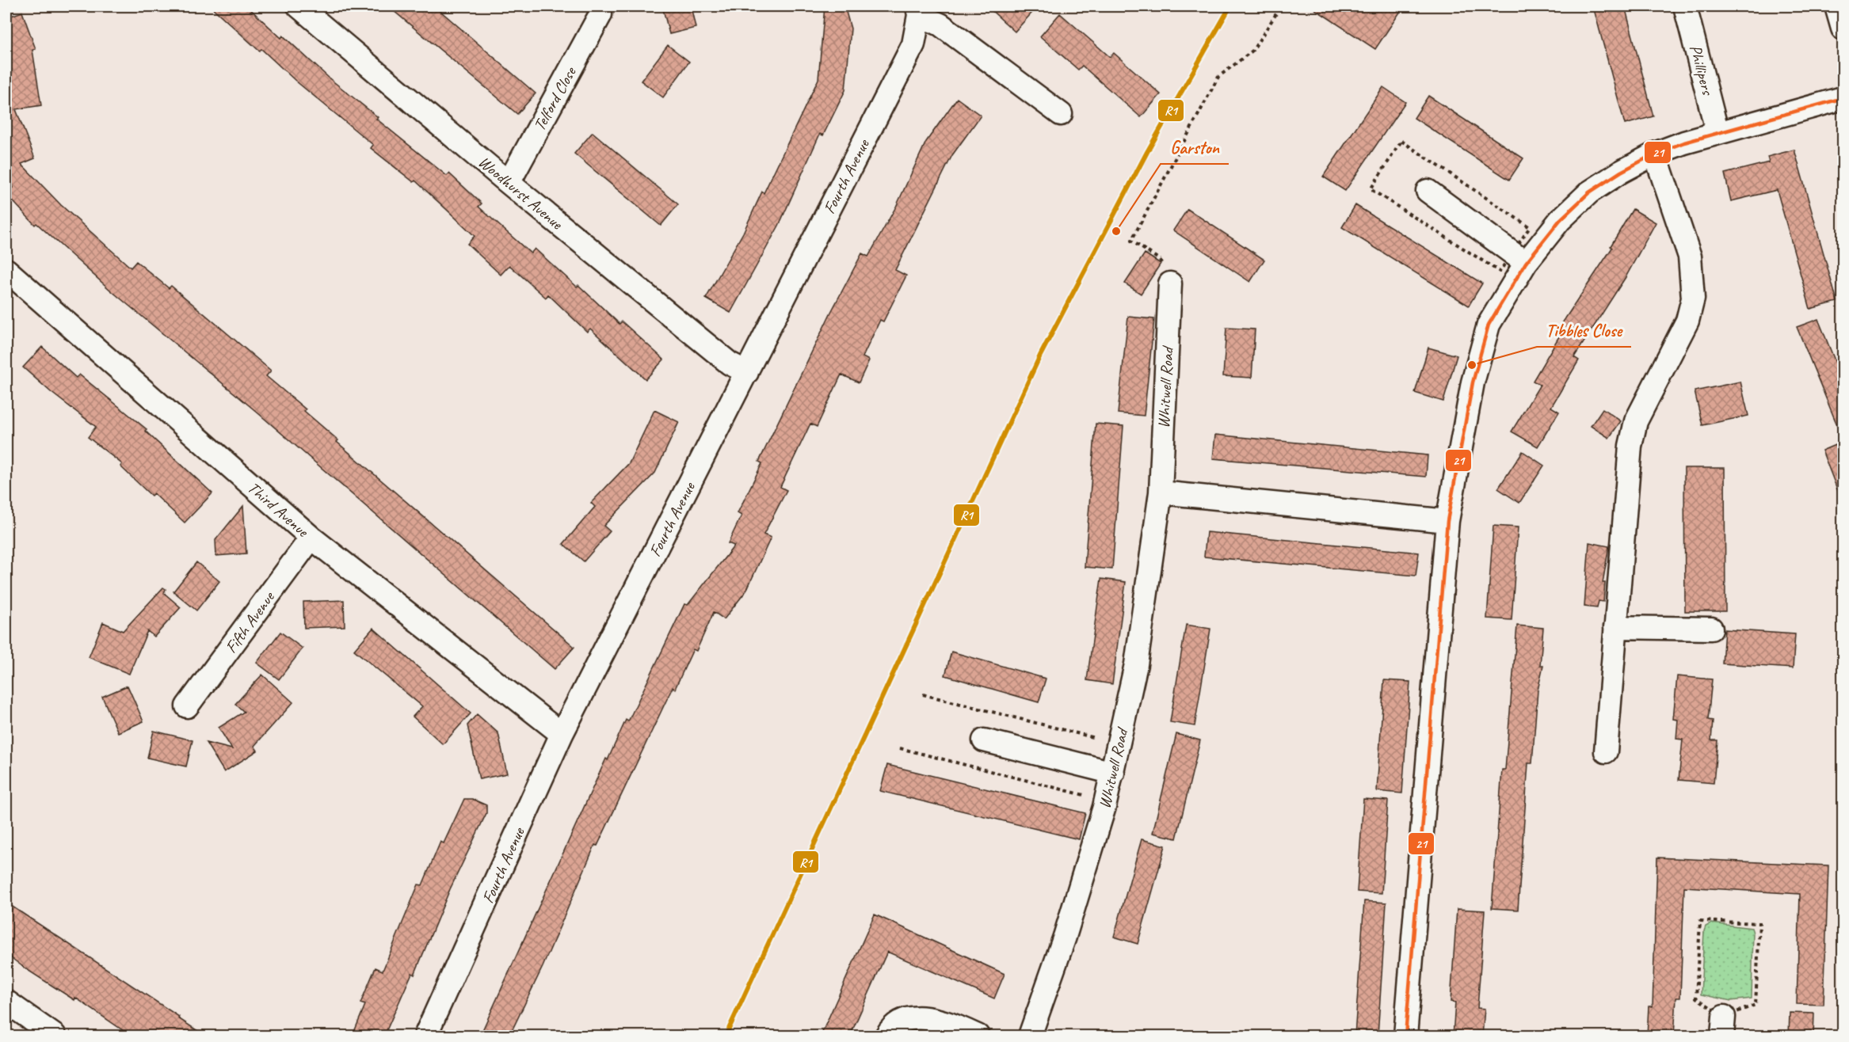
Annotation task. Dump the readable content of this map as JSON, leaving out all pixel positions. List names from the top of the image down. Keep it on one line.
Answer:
{"streets":{"street":["Phillipers","Telford Close","Fourth Avenue","Woodhurst Avenue","Whitwell Road","Third Avenue","Fifth Avenue"]},"crossings":[["Telford Close","Woodhurst Avenue"],["Fourth Avenue","Woodhurst Avenue"],["Fourth Avenue","Third Avenue"],["Third Avenue","Fifth Avenue"]],"places":["Garston","Tibbles Close"],"lines":["transit line R1","transit line 21"]}
